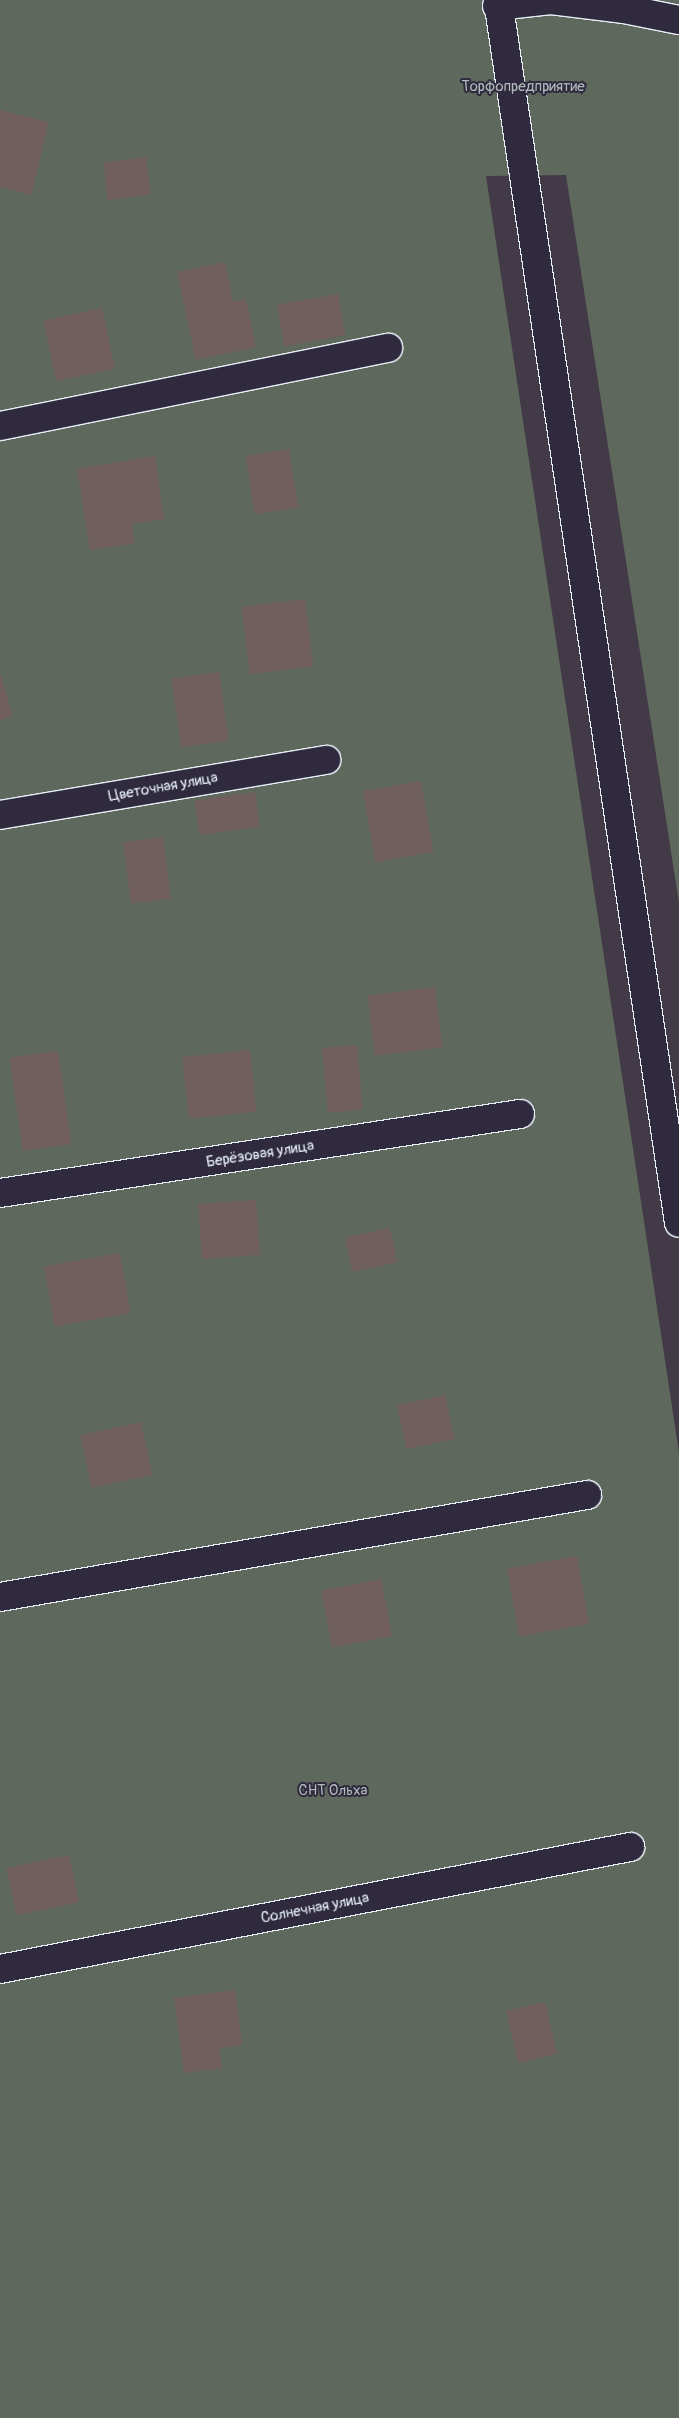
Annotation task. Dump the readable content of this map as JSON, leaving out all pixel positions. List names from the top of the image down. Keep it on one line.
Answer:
{"streets":{"street":["Цветочная улица","Берёзовая улица","Солнечная улица"]},"parks":["Торфопредприятие","СНТ Ольха"]}
